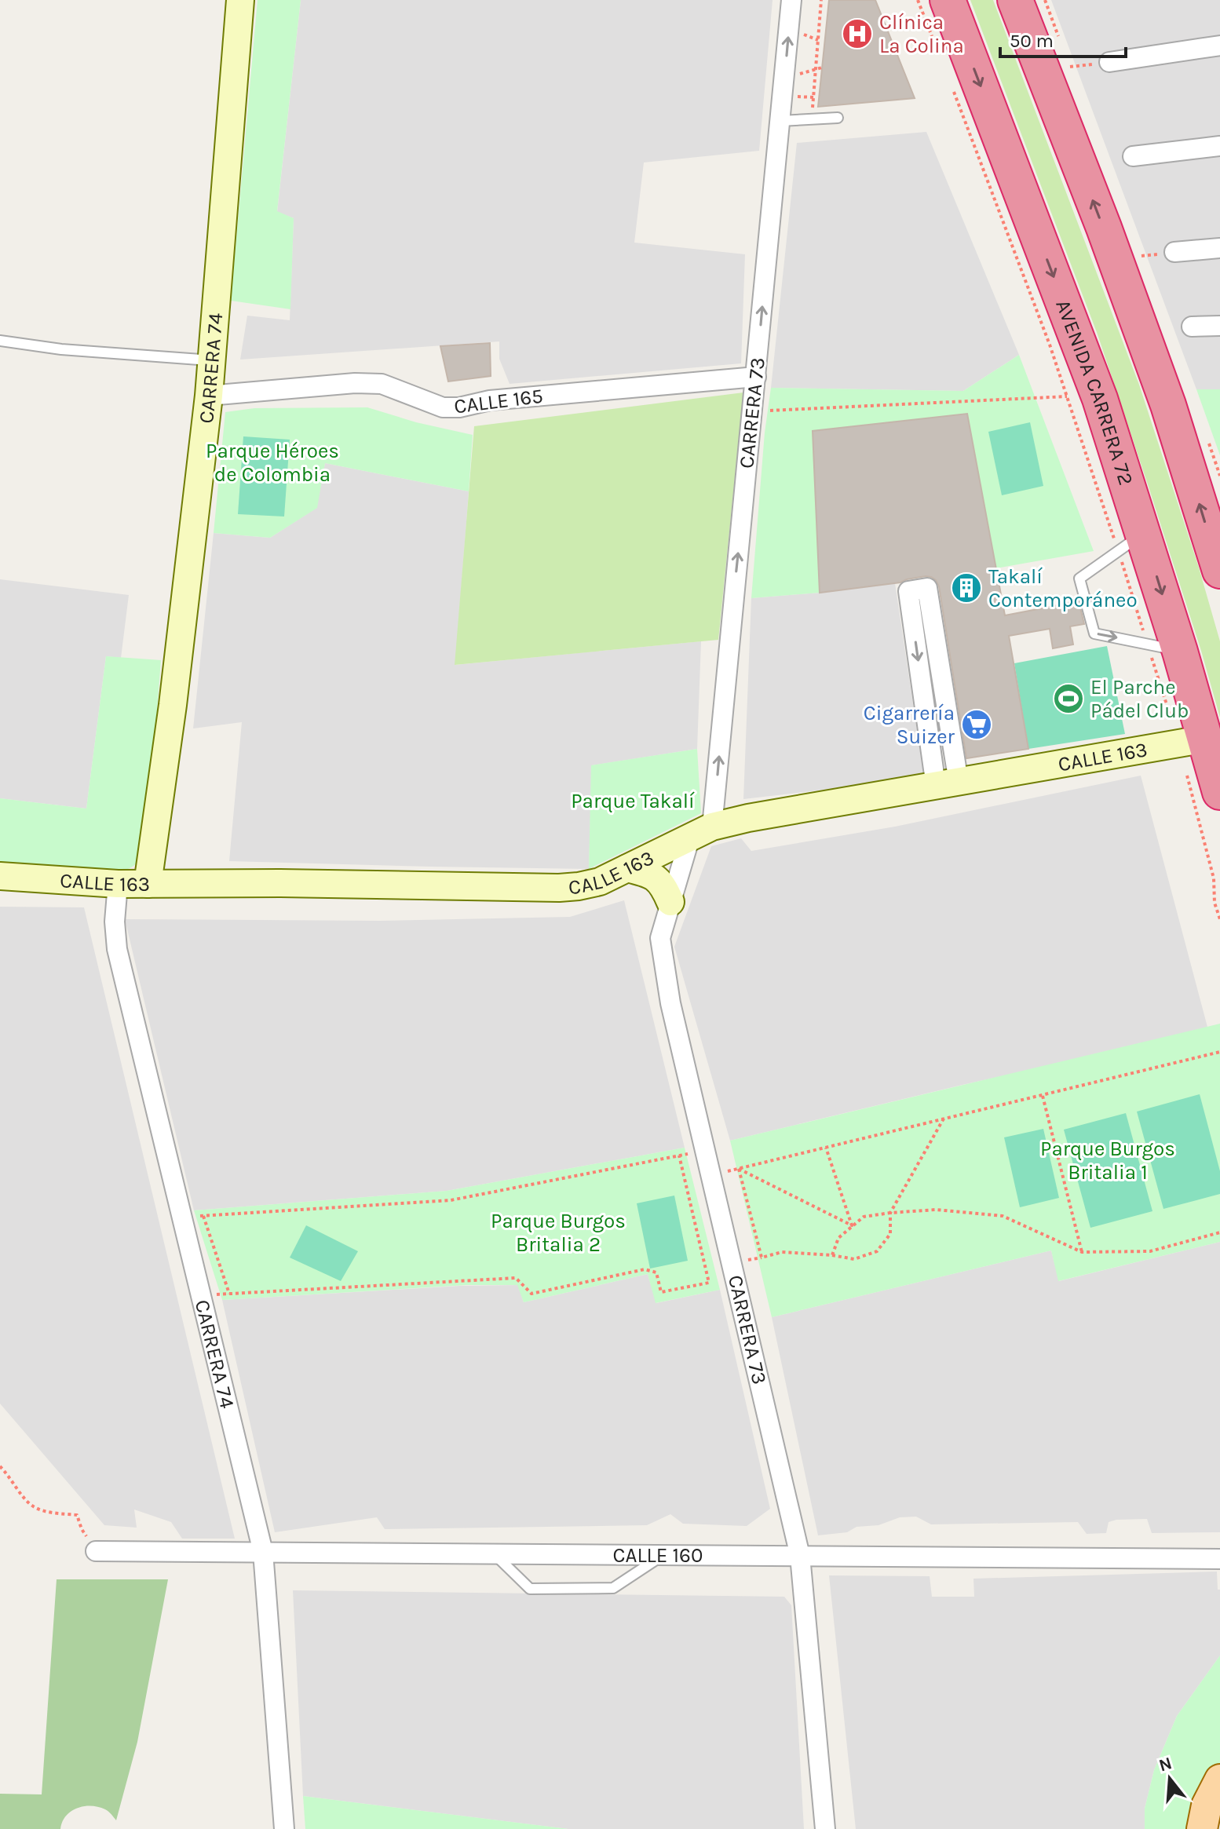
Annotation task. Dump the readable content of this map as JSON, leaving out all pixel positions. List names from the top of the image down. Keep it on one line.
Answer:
{"streets":{"highway":["AVENIDA CARRERA 72"],"street":["CARRERA 74","CALLE 165","CARRERA 73","CALLE 163","CALLE 160"]},"crossings":[["CARRERA 74","CALLE 165"],["CARRERA 74","CALLE 163"],["CARRERA 74","CALLE 160"],["AVENIDA CARRERA 72","CALLE 163"],["CALLE 165","CARRERA 73"],["CARRERA 73","CALLE 163"],["CARRERA 73","CALLE 160"]],"one_way":["CARRERA 73"],"parks":["Parque Héroes de Colombia","Parque Takalí","Parque Burgos Britalia 1","Parque Burgos Britalia 2"],"places":{"hospital":["Clínica La Colina"],"building":["Takalí Contemporáneo"],"sports":["El Parche Pádel Club"],"supermarket":["Cigarrería Suizer"]},"scale_bar":"50 m","north":"top"}
